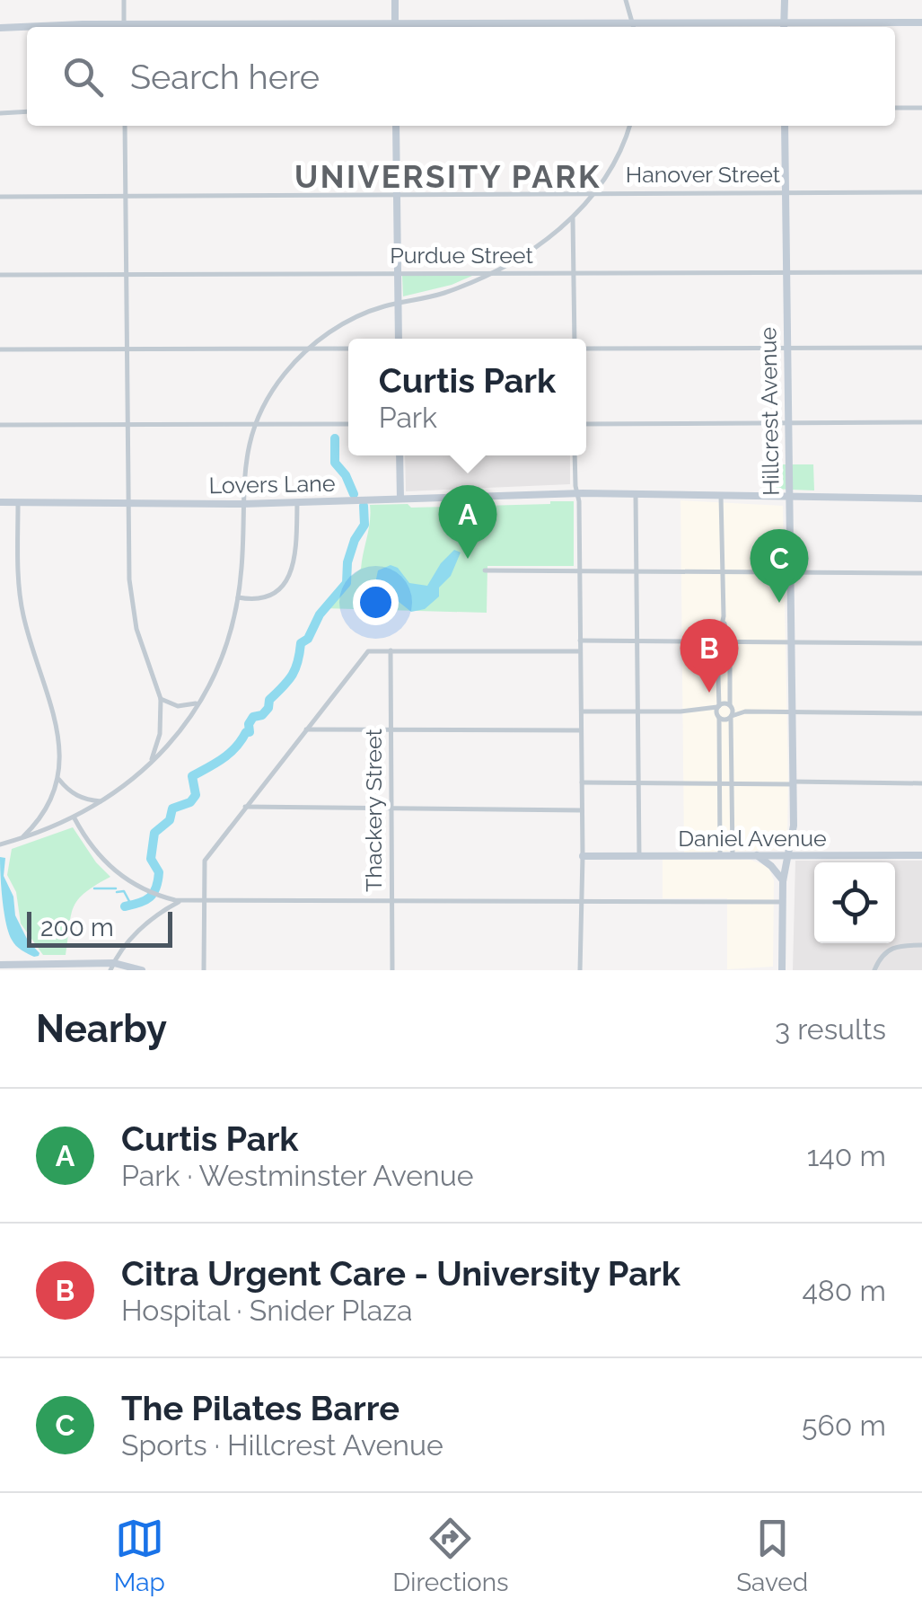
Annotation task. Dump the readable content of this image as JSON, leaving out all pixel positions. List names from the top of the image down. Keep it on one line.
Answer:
{"streets":{"street":["Hanover Street","Purdue Street","Hillcrest Avenue","Lovers Lane","Thackery Street","Daniel Avenue"]},"crossings":[["Hanover Street","Hillcrest Avenue"],["Purdue Street","Hillcrest Avenue"],["Hillcrest Avenue","Lovers Lane"],["Hillcrest Avenue","Daniel Avenue"]],"districts":["UNIVERSITY PARK"],"scale_bar":"200 m","page":{"search":"Search here","popup":["Curtis Park","Park"],"pins":["A","C","B"],"scale":"200 m","heading":["Nearby","3 results"],"list":[{"mark":"A","name":"Curtis Park","note":"Park · Westminster Avenue","value":"140 m"},{"mark":"B","name":"Citra Urgent Care - University Park","note":"Hospital · Snider Plaza","value":"480 m"},{"mark":"C","name":"The Pilates Barre","note":"Sports · Hillcrest Avenue","value":"560 m"}],"nav":["Map","Directions","Saved"]}}
